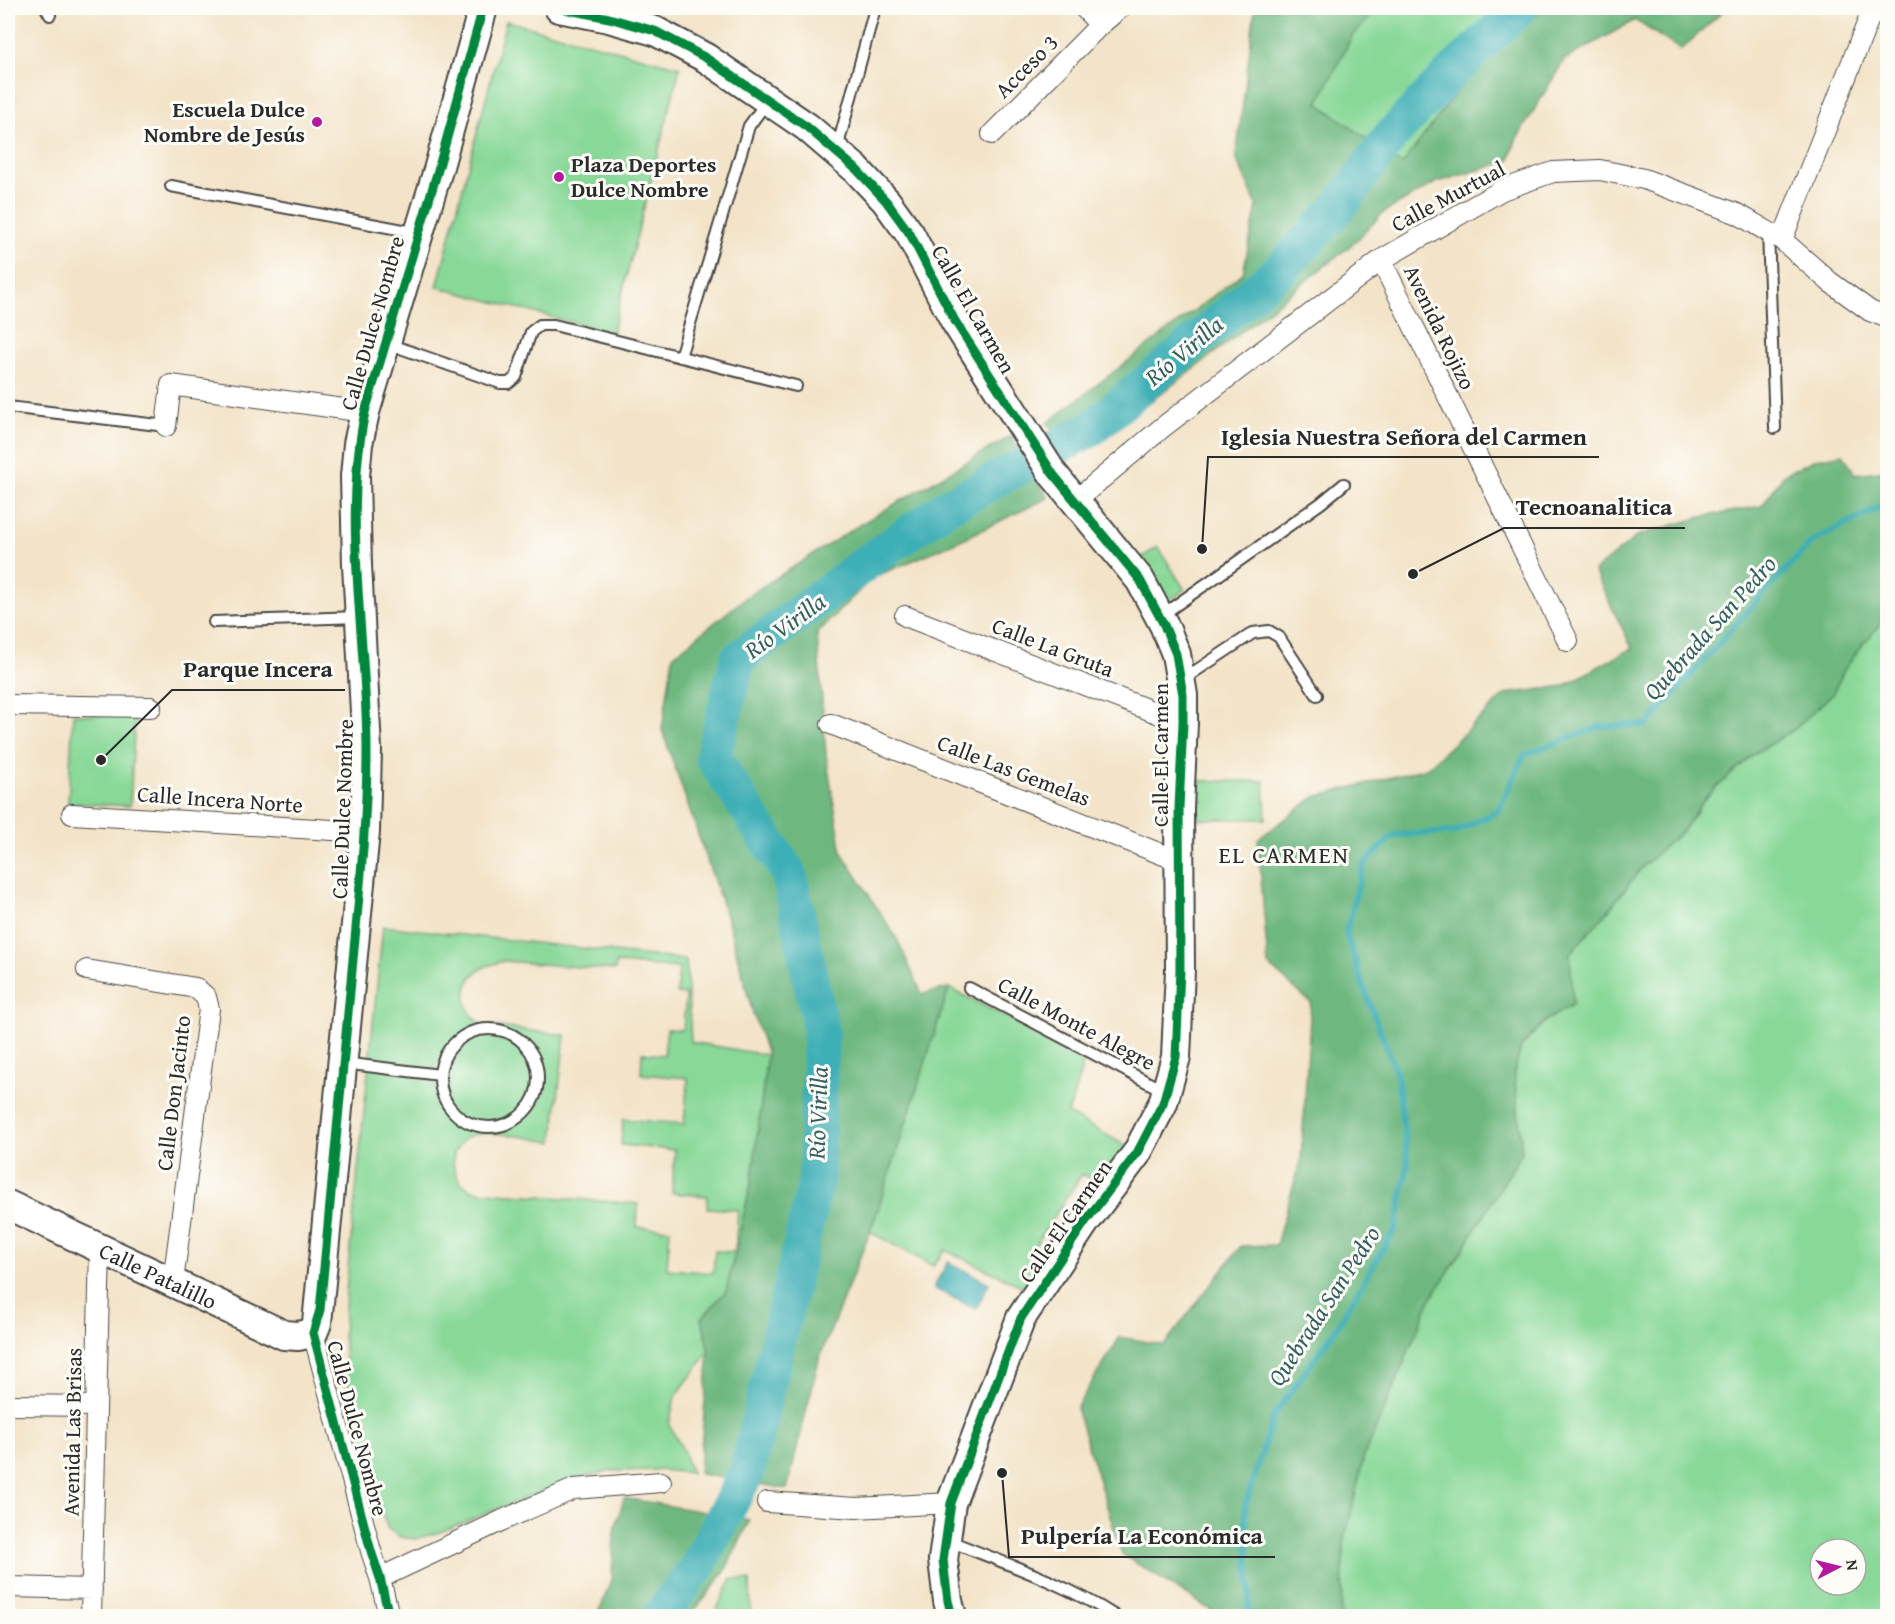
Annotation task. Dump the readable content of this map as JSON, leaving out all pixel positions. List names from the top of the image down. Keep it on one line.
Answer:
{"streets":{"street":["Acceso 3","Calle Murtual","Calle El Carmen","Calle Dulce Nombre","Avenida Rojizo","Calle La Gruta","Calle Las Gemelas","Calle Incera Norte","Calle Don Jacinto","Calle Patalillo","Avenida Las Brisas"],"lane":["Calle Monte Alegre"]},"crossings":[["Calle Murtual","Calle El Carmen"],["Calle Murtual","Avenida Rojizo"],["Calle El Carmen","Calle La Gruta"],["Calle El Carmen","Calle Las Gemelas"],["Calle El Carmen","Calle Monte Alegre"],["Calle Dulce Nombre","Calle Incera Norte"],["Calle Dulce Nombre","Calle Patalillo"],["Calle Don Jacinto","Calle Patalillo"],["Calle Patalillo","Avenida Las Brisas"]],"districts":["EL CARMEN"],"water":["Río Virilla","Quebrada San Pedro"],"places":["Escuela Dulce Nombre de Jesús","Plaza Deportes Dulce Nombre","Iglesia Nuestra Señora del Carmen","Tecnoanalitica","Parque Incera","Pulpería La Económica"],"north":"right"}
